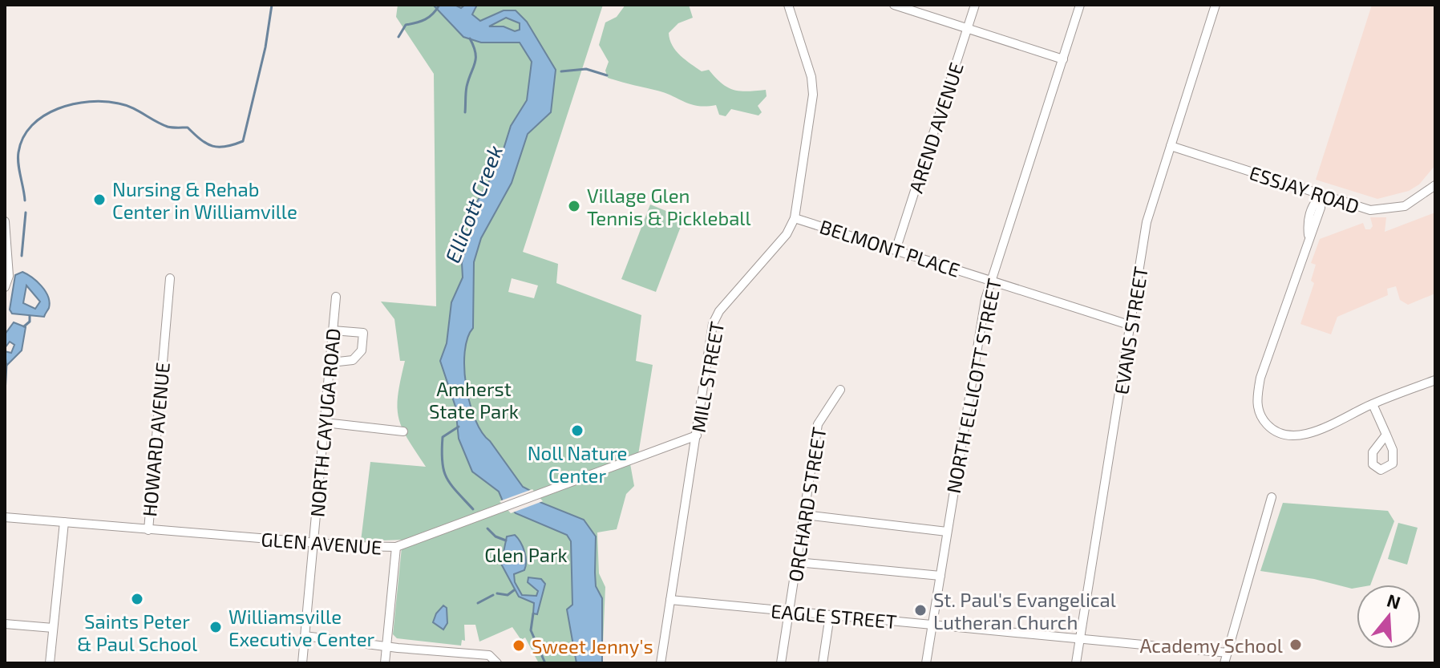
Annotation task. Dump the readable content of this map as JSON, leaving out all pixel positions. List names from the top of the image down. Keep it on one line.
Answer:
{"streets":{"street":["AREND AVENUE","ESSJAY ROAD","BELMONT PLACE","EVANS STREET","MILL STREET","NORTH ELLICOTT STREET","NORTH CAYUGA ROAD","HOWARD AVENUE","ORCHARD STREET","GLEN AVENUE","EAGLE STREET"]},"crossings":[["AREND AVENUE","BELMONT PLACE"],["ESSJAY ROAD","EVANS STREET"],["BELMONT PLACE","EVANS STREET"],["BELMONT PLACE","MILL STREET"],["BELMONT PLACE","NORTH ELLICOTT STREET"],["EVANS STREET","EAGLE STREET"],["MILL STREET","GLEN AVENUE"],["MILL STREET","EAGLE STREET"],["NORTH ELLICOTT STREET","EAGLE STREET"],["NORTH CAYUGA ROAD","GLEN AVENUE"],["HOWARD AVENUE","GLEN AVENUE"],["ORCHARD STREET","EAGLE STREET"]],"water":["Ellicott Creek"],"parks":["Amherst State Park","Glen Park"],"places":["Nursing & Rehab Center in Williamville","Village Glen Tennis & Pickleball","Noll Nature Center","Saints Peter & Paul School","St. Paul's Evangelical Lutheran Church","Williamsville Executive Center","Academy School","Sweet Jenny's"],"north":"top"}
